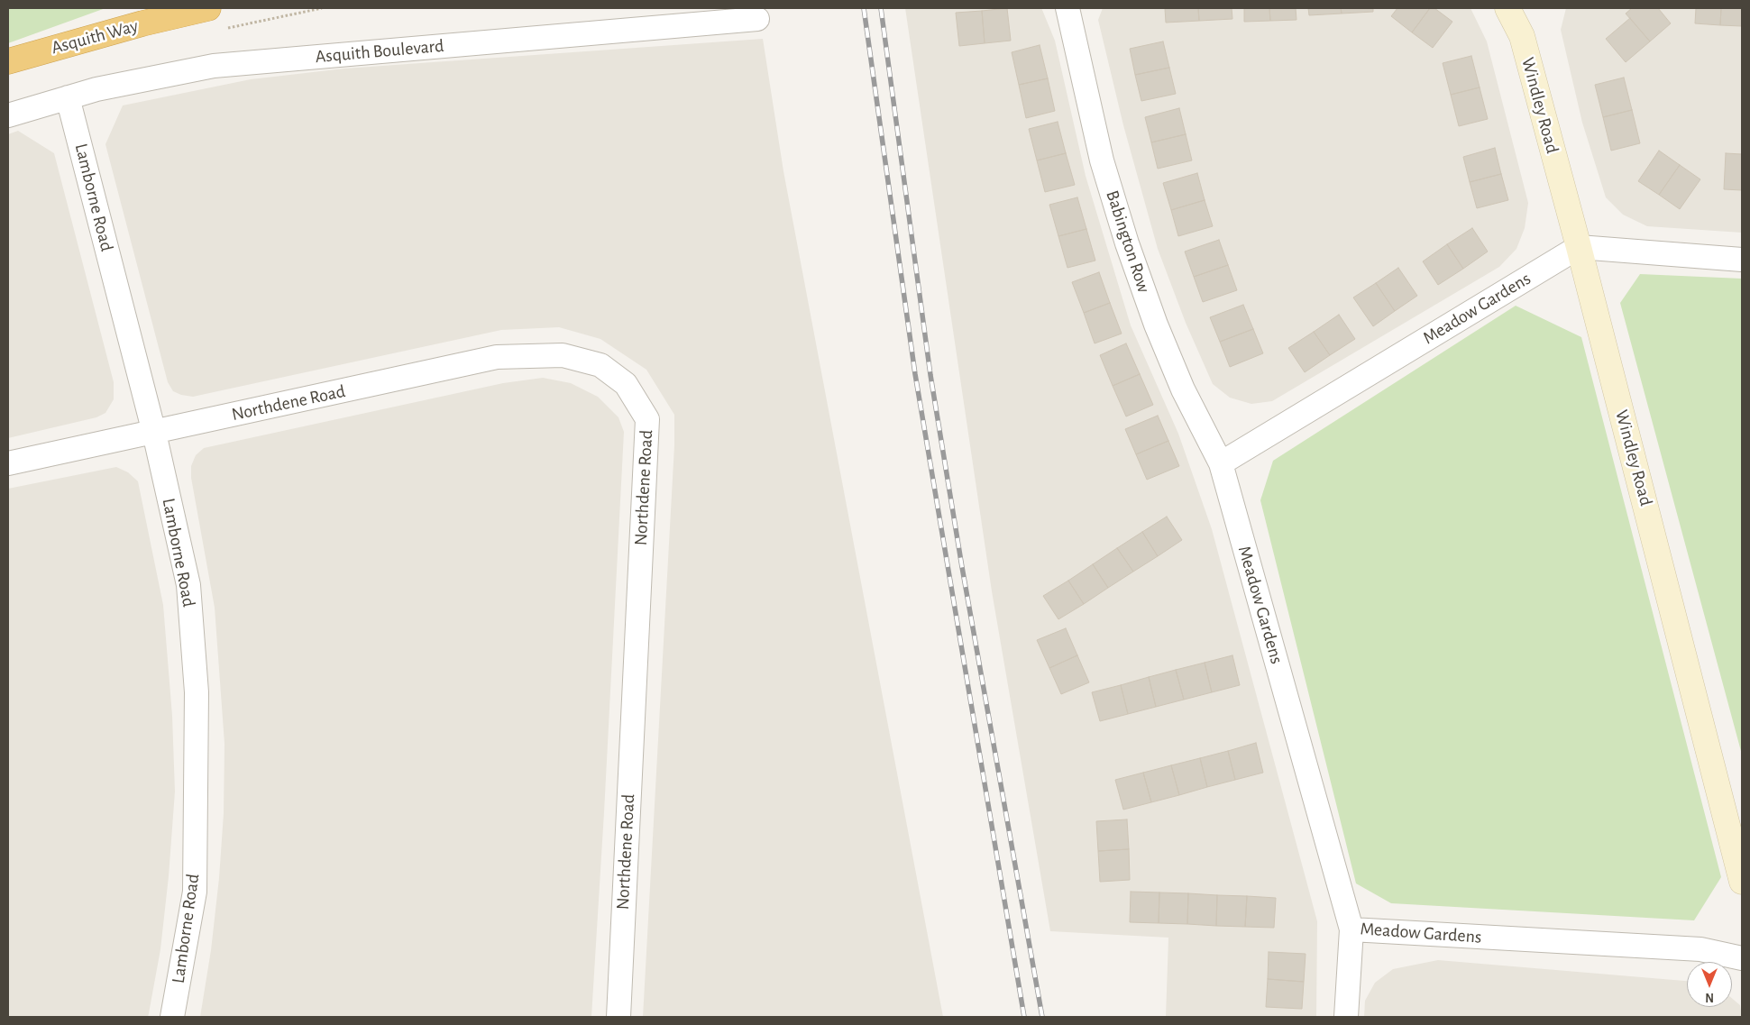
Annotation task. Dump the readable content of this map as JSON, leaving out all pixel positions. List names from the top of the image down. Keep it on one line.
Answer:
{"streets":{"highway":["Asquith Way"],"street":["Asquith Boulevard","Windley Road","Lamborne Road","Babington Row","Meadow Gardens","Northdene Road"]},"crossings":[["Asquith Boulevard","Lamborne Road"],["Windley Road","Meadow Gardens"],["Lamborne Road","Northdene Road"],["Babington Row","Meadow Gardens"]],"north":"bottom"}
